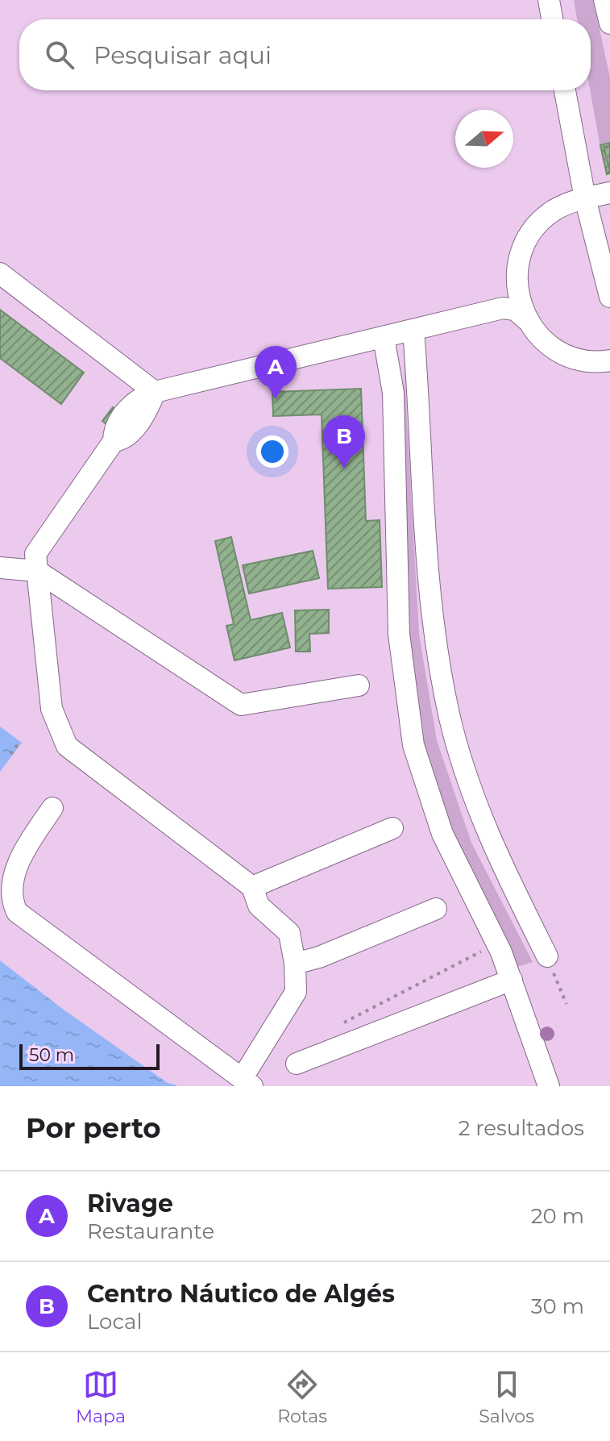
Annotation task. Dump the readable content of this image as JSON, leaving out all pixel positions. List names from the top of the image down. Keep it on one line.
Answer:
{"scale_bar":"50 m","north":"right","page":{"search":"Pesquisar aqui","pins":["A","B"],"scale":"50 m","heading":["Por perto","2 resultados"],"list":[{"mark":"A","name":"Rivage","note":"Restaurante","value":"20 m"},{"mark":"B","name":"Centro Náutico de Algés","note":"Local","value":"30 m"}],"nav":["Mapa","Rotas","Salvos"]}}
